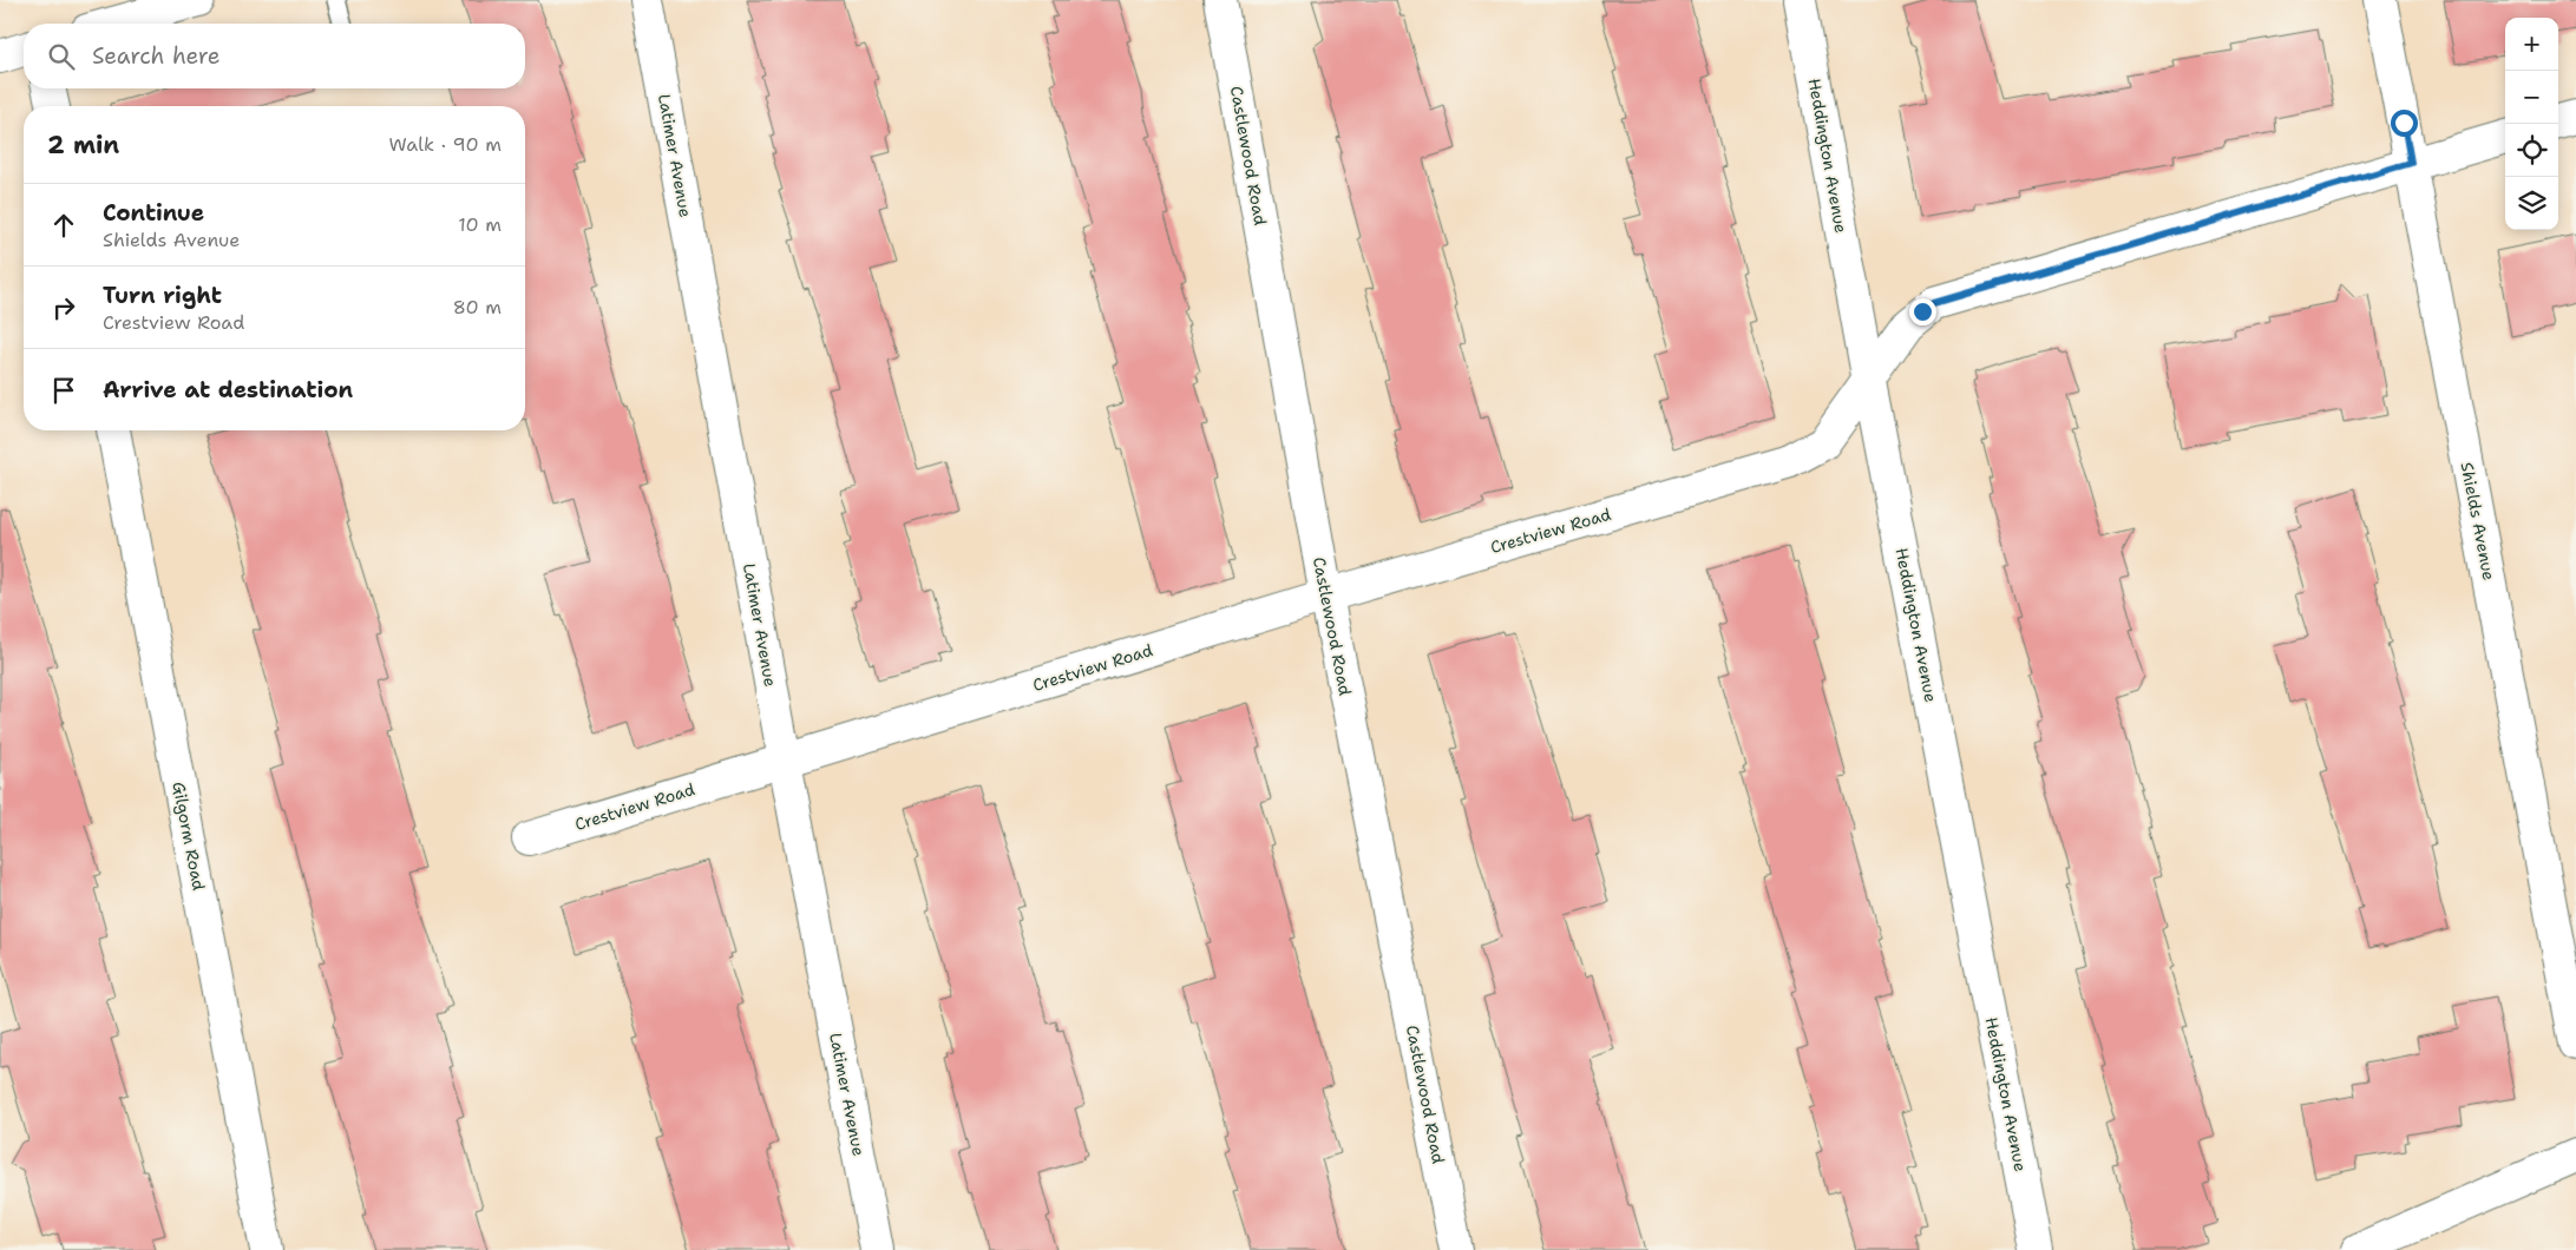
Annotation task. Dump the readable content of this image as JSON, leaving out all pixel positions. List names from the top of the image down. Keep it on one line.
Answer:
{"streets":{"street":["Latimer Avenue","Castlewood Road","Heddington Avenue","Shields Avenue","Crestview Road","Gilgorm Road"]},"crossings":[["Latimer Avenue","Crestview Road"],["Castlewood Road","Crestview Road"],["Heddington Avenue","Crestview Road"],["Shields Avenue","Crestview Road"]],"page":{"map_buttons":["+","−"],"search":"Search here","heading":["2 min","Walk · 90 m"],"list":[["Continue","Shields Avenue","10 m"],["Turn right","Crestview Road","80 m"],"Arrive at destination"]}}
